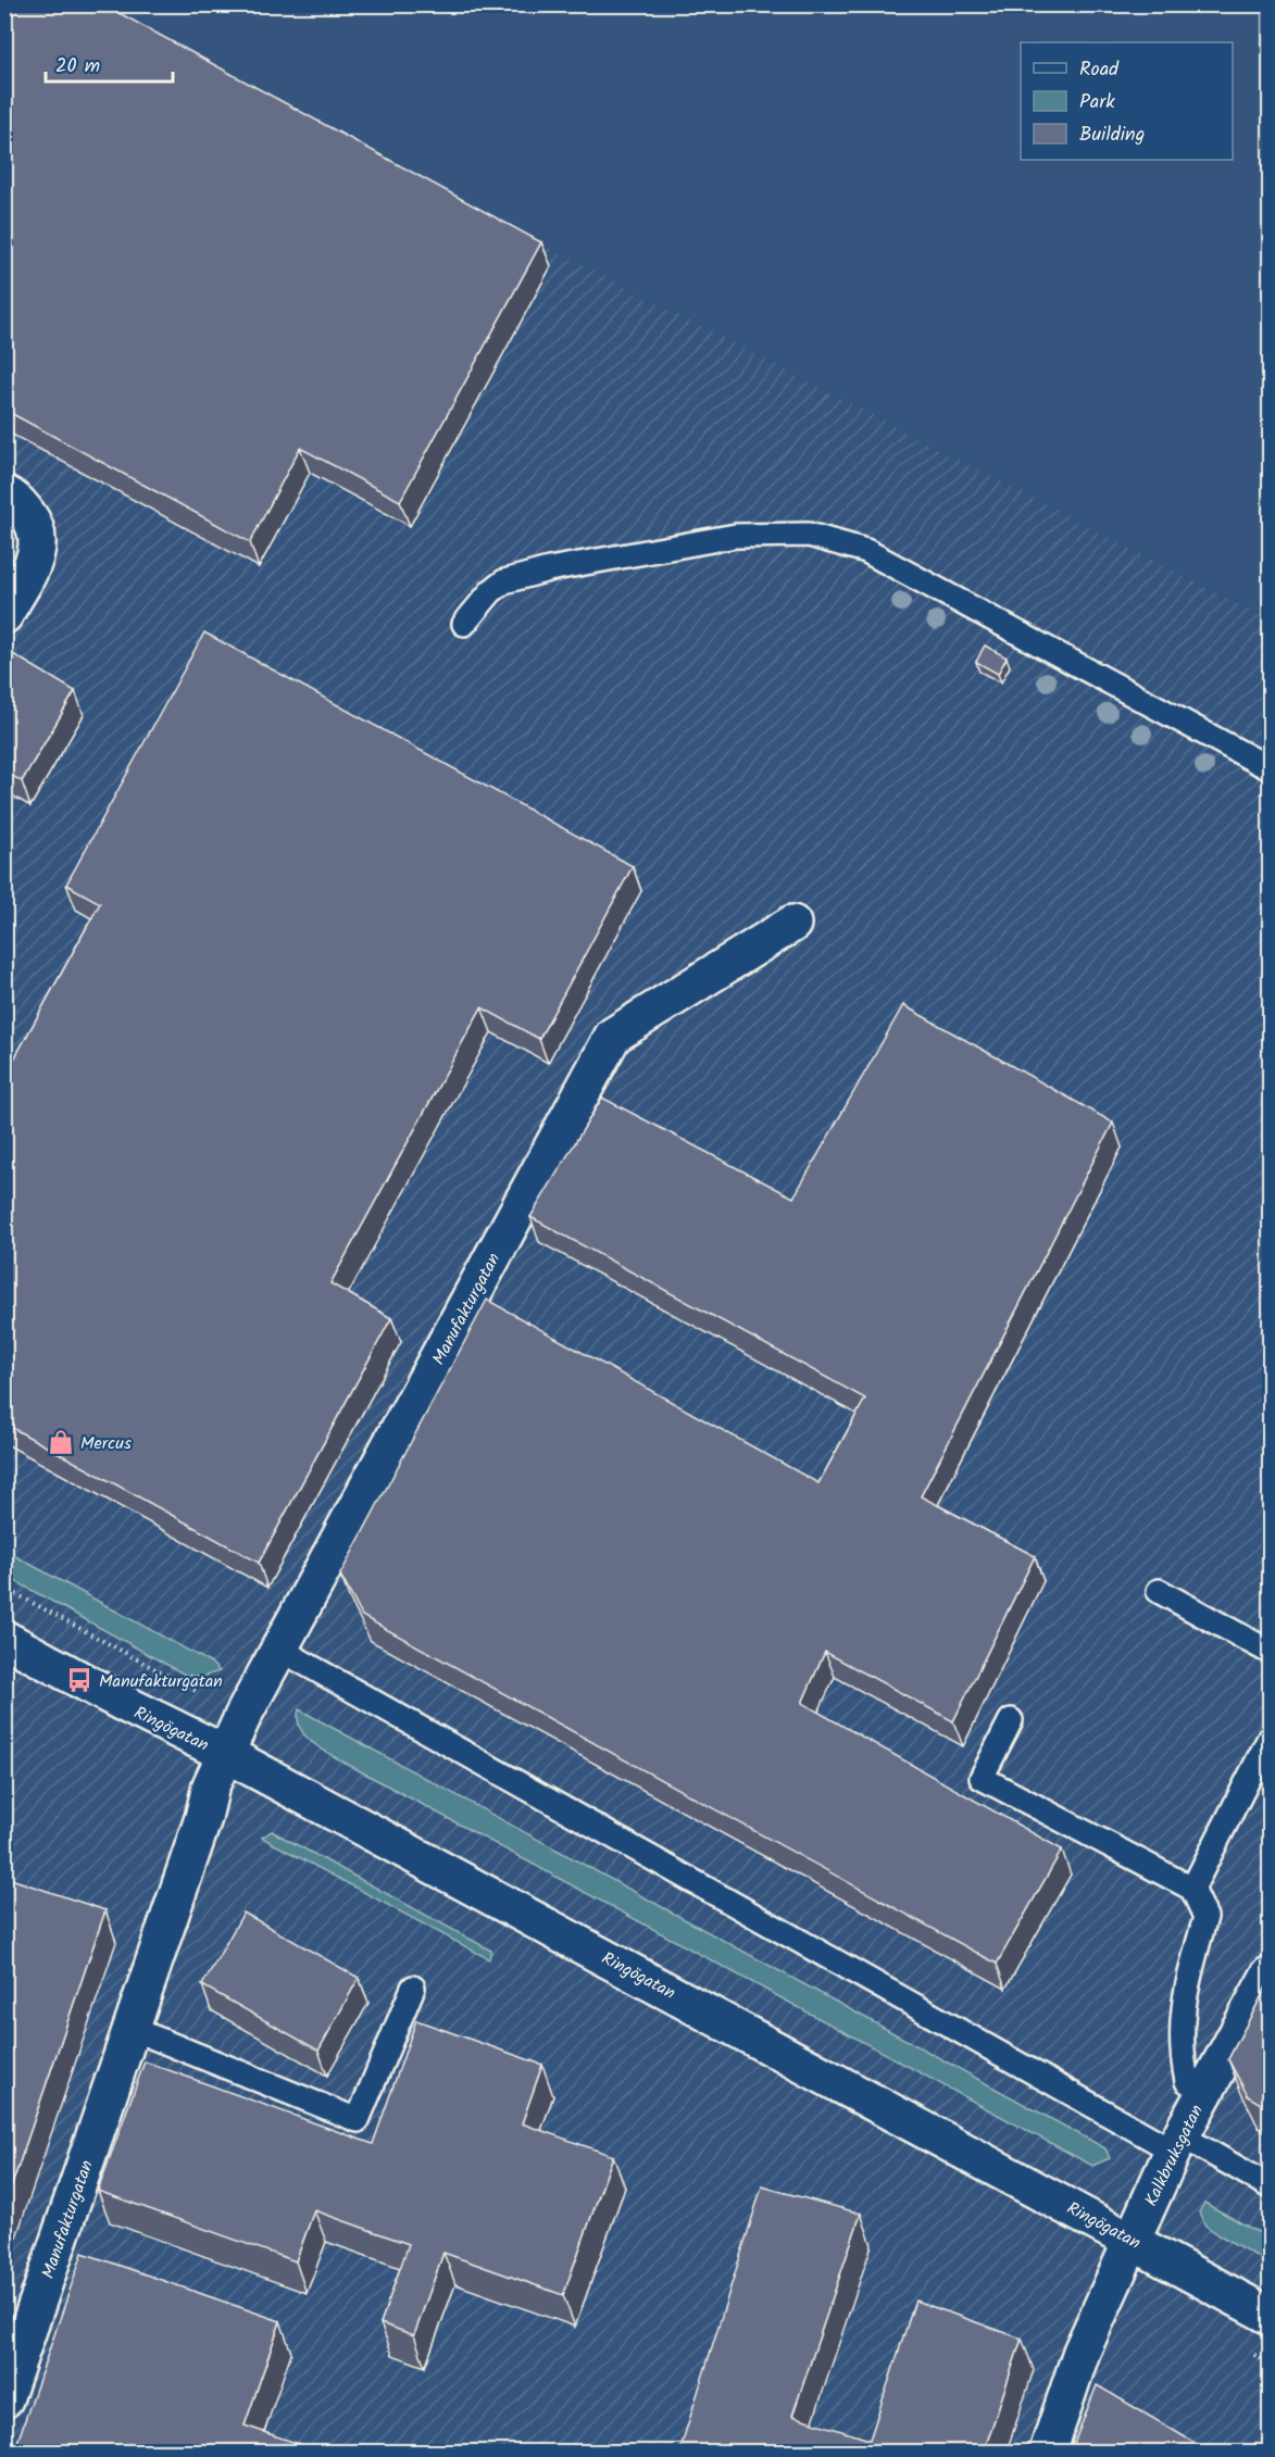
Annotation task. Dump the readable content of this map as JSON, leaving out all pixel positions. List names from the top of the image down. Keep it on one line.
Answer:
{"streets":{"street":["Manufakturgatan","Ringögatan","Kalkbruksgatan"]},"crossings":[["Manufakturgatan","Ringögatan"],["Ringögatan","Kalkbruksgatan"]],"places":{"shop":["Mercus"],"bus stop":["Manufakturgatan"]},"legend":["Road","Park","Building"],"scale_bar":"20 m"}
